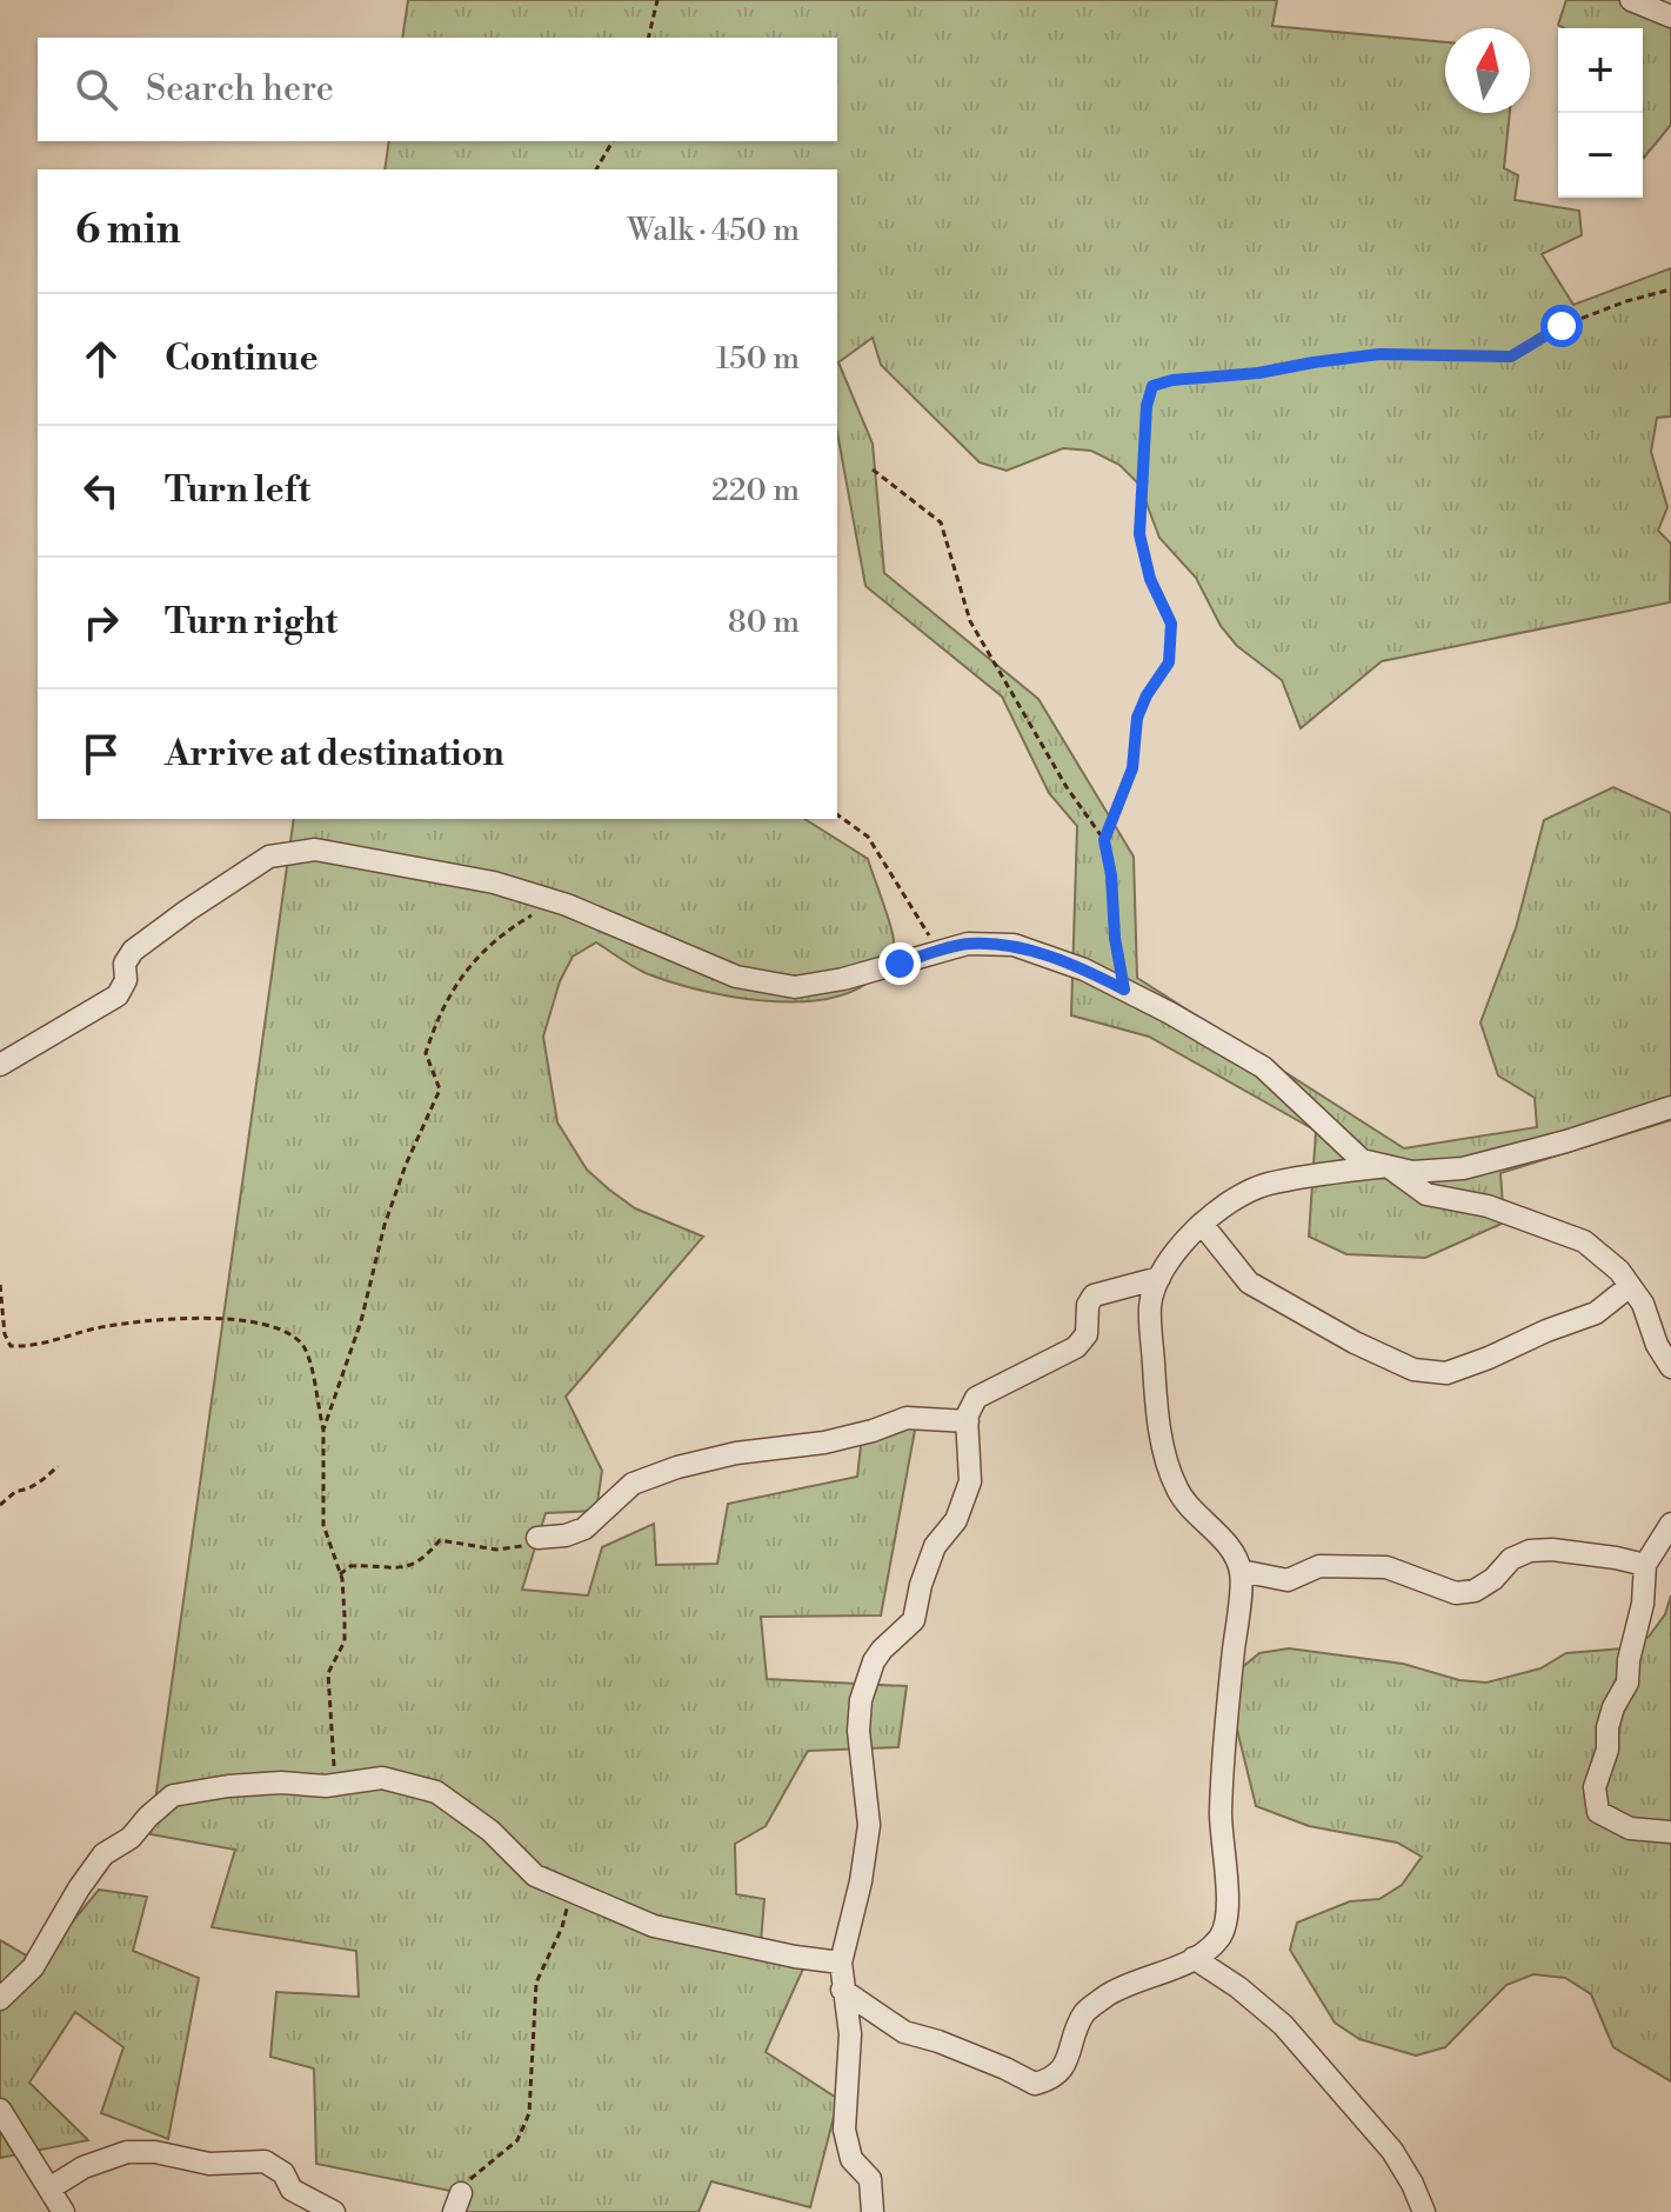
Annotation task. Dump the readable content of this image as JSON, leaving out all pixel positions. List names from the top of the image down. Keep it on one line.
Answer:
{"north":"top","page":{"map_buttons":["+","−"],"search":"Search here","heading":["6 min","Walk · 450 m"],"list":[["Continue","150 m"],["Turn left","220 m"],["Turn right","80 m"],"Arrive at destination"]}}
